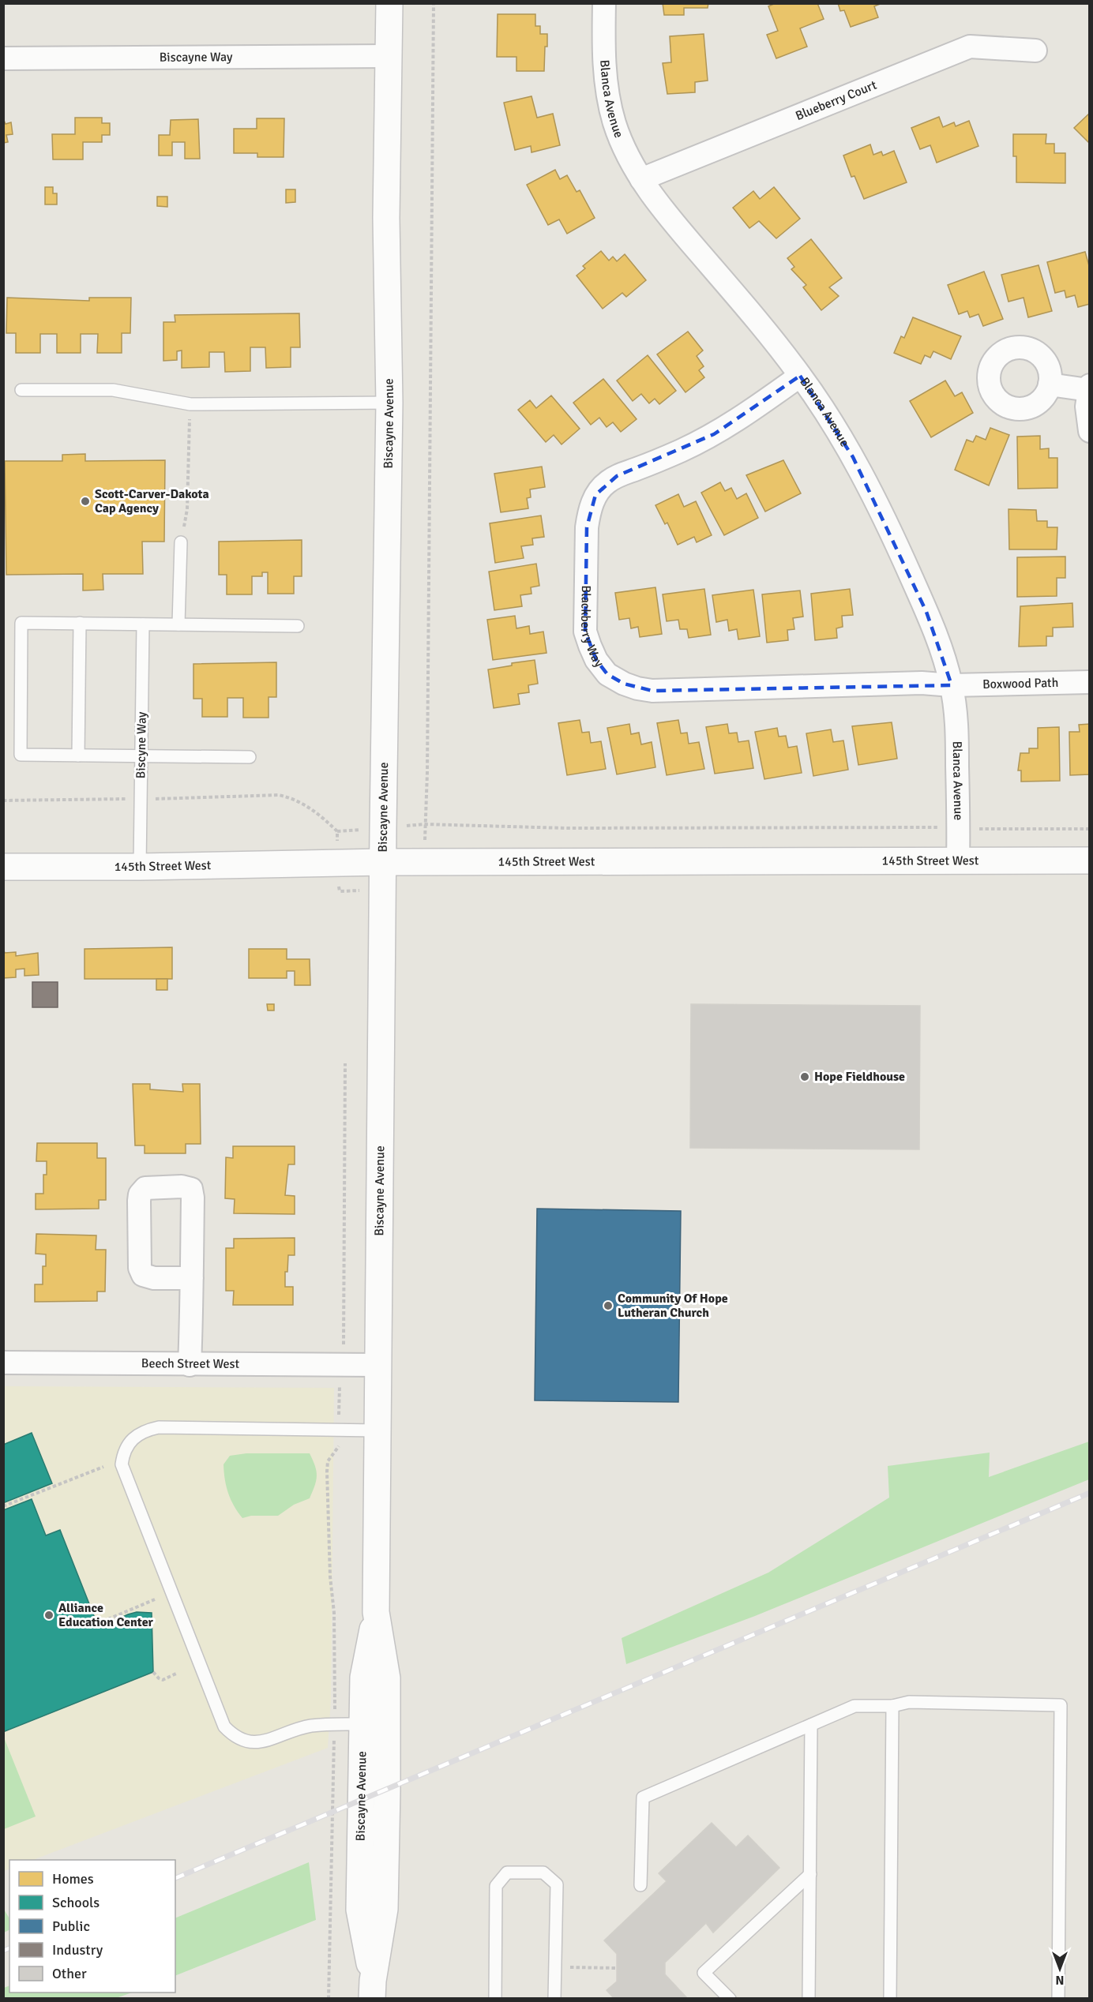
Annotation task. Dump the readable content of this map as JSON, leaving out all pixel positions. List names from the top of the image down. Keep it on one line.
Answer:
{"streets":{"street":["Biscayne Way","Blanca Avenue","Blueberry Court","Biscayne Avenue","Blackberry Way","Boxwood Path","145th Street West","Beech Street West"],"lane":["Biscyne Way"]},"crossings":[["Biscayne Way","Biscayne Avenue"],["Blanca Avenue","Blueberry Court"],["Blanca Avenue","Blackberry Way"],["Blanca Avenue","Boxwood Path"],["Blanca Avenue","145th Street West"],["Biscayne Avenue","145th Street West"],["Biscayne Avenue","Beech Street West"],["Blackberry Way","Boxwood Path"],["Biscyne Way","145th Street West"]],"places":["Scott-Carver-Dakota Cap Agency","Hope Fieldhouse","Community Of Hope Lutheran Church","Alliance Education Center"],"legend":["Homes","Schools","Public","Industry","Other"],"north":"bottom"}
